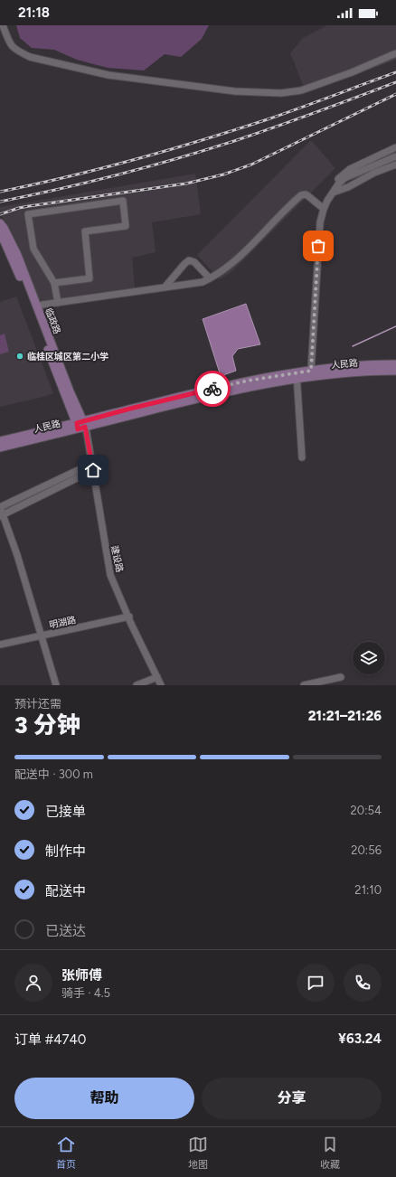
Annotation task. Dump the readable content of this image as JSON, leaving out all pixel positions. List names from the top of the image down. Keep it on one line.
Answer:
{"streets":{"main road":["临政路","人民路"],"street":["建设路","明湖路"]},"crossings":[["临政路","人民路"],["临政路","建设路"],["人民路","建设路"],["建设路","明湖路"]],"places":["临桂区城区第二小学"],"page":{"status":"21:18","heading":["3 分钟","预计还需","21:21–21:26"],"panel":["张师傅","骑手 · 4.5","订单 #4740","¥63.24"],"bar":"配送中 · 300 m","list":[["已接单","20:54"],["制作中","20:56"],["配送中","21:10"],"已送达"],"buttons":["帮助","分享"],"tabs":["首页","地图","收藏"]}}
